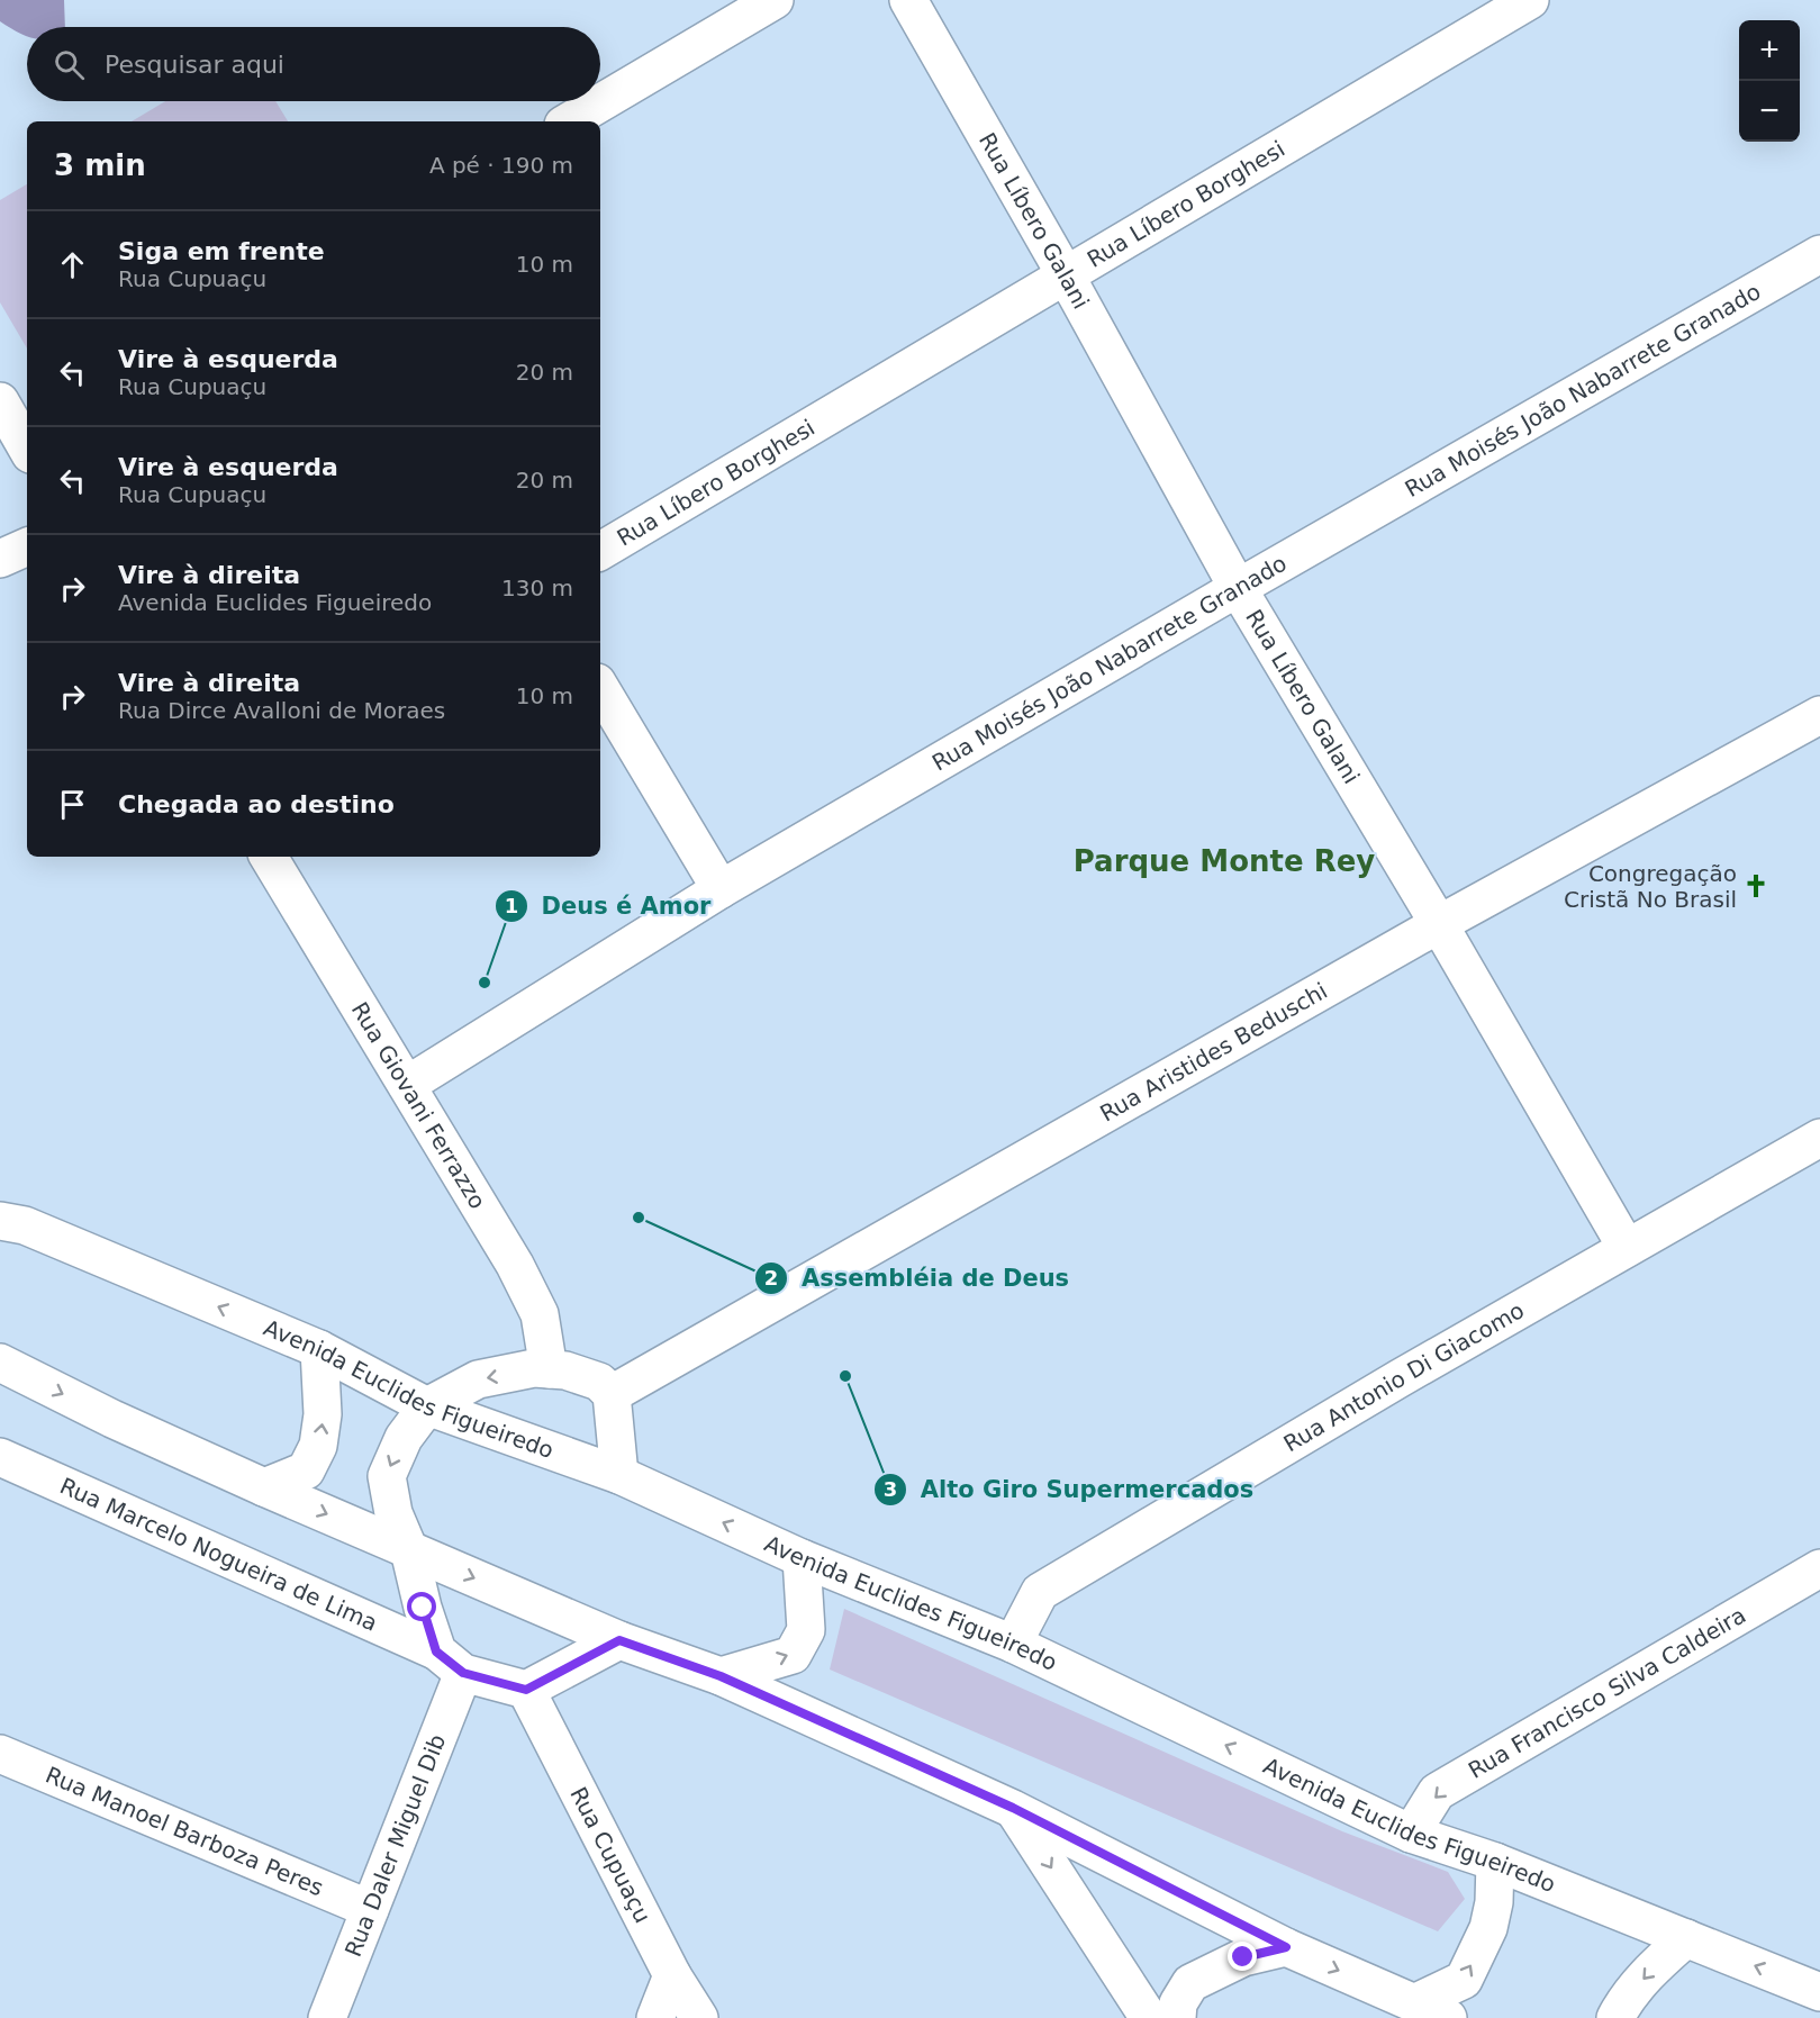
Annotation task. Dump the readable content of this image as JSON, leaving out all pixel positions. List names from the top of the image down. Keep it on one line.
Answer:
{"streets":{"street":["Rua Líbero Borghesi","Rua Líbero Galani","Rua Moisés João Nabarrete Granado","Rua Aristides Beduschi","Rua Giovani Ferrazzo","Rua Antonio Di Giacomo","Avenida Euclides Figueiredo","Rua Marcelo Nogueira de Lima","Rua Francisco Silva Caldeira","Rua Manoel Barboza Peres","Rua Daler Miguel Dib","Rua Cupuaçu"]},"crossings":[["Rua Líbero Borghesi","Rua Líbero Galani"],["Rua Líbero Galani","Rua Moisés João Nabarrete Granado"],["Rua Líbero Galani","Rua Aristides Beduschi"],["Rua Líbero Galani","Rua Antonio Di Giacomo"],["Rua Moisés João Nabarrete Granado","Rua Giovani Ferrazzo"],["Rua Antonio Di Giacomo","Avenida Euclides Figueiredo"],["Avenida Euclides Figueiredo","Rua Francisco Silva Caldeira"],["Rua Marcelo Nogueira de Lima","Rua Daler Miguel Dib"],["Rua Manoel Barboza Peres","Rua Daler Miguel Dib"]],"one_way":["Rua Francisco Silva Caldeira"],"districts":["Parque Monte Rey"],"places":{"church":["Congregação Cristã No Brasil"],"other":["Deus é Amor","Assembléia de Deus","Alto Giro Supermercados"]},"page":{"map_buttons":["+","−"],"search":"Pesquisar aqui","heading":["3 min","A pé · 190 m"],"list":[["Siga em frente","Rua Cupuaçu","10 m"],["Vire à esquerda","Rua Cupuaçu","20 m"],["Vire à esquerda","Rua Cupuaçu","20 m"],["Vire à direita","Avenida Euclides Figueiredo","130 m"],["Vire à direita","Rua Dirce Avalloni de Moraes","10 m"],"Chegada ao destino"]}}
